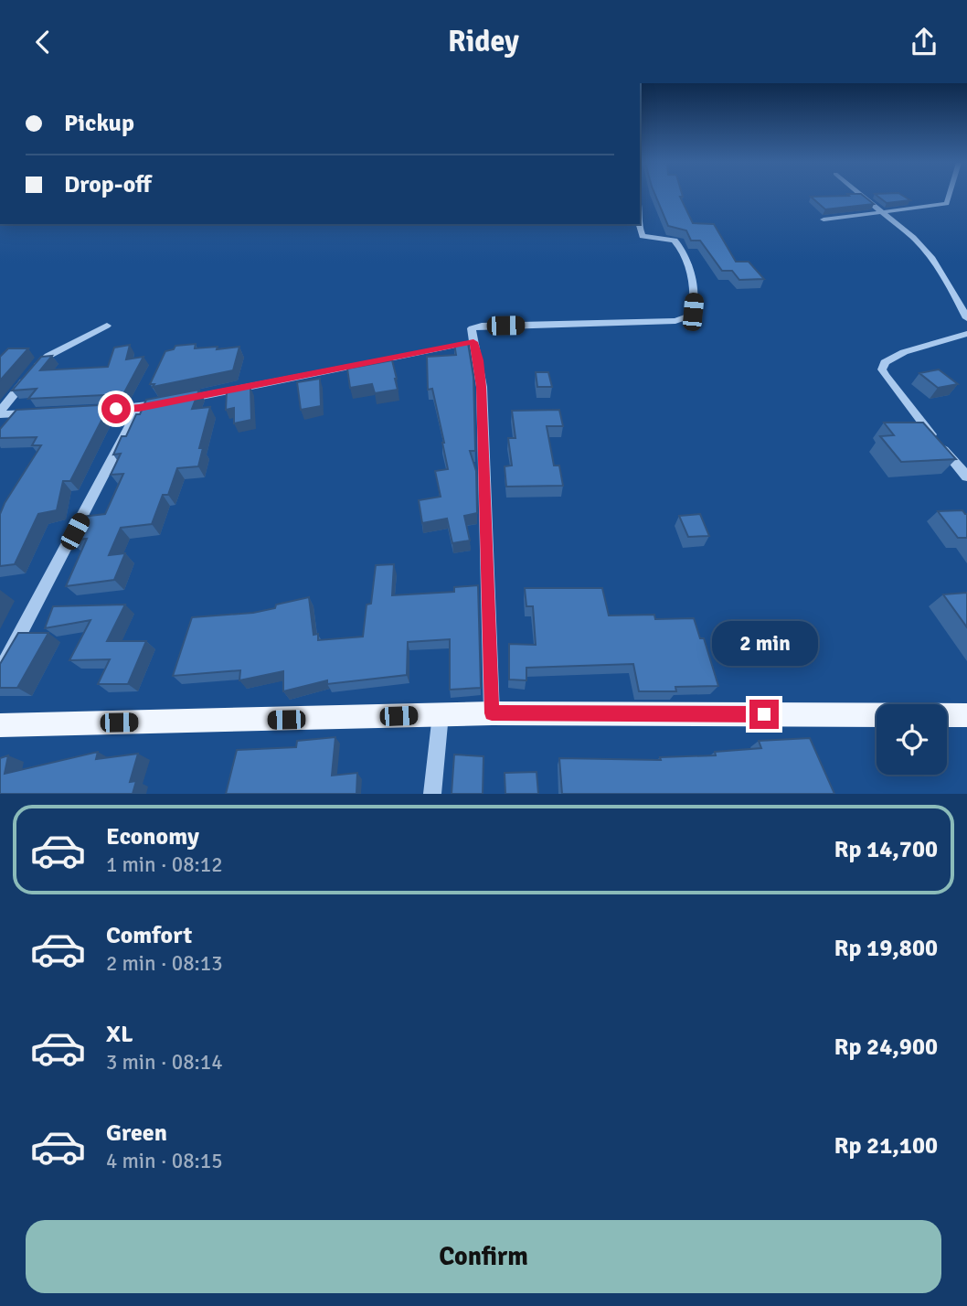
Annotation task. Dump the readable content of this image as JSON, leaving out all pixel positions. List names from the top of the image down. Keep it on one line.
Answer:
{"page":{"header":"Ridey","banner":["Pickup","Drop-off"],"bubble":"2 min","list":[{"name":"Economy","note":"1 min · 08:12","value":"Rp 14,700"},{"name":"Comfort","note":"2 min · 08:13","value":"Rp 19,800"},{"name":"XL","note":"3 min · 08:14","value":"Rp 24,900"},{"name":"Green","note":"4 min · 08:15","value":"Rp 21,100"}],"buttons":"Confirm"}}
